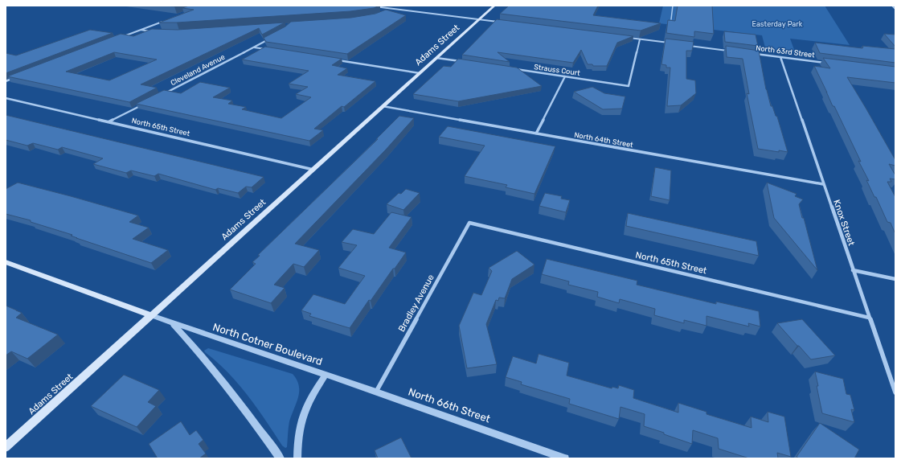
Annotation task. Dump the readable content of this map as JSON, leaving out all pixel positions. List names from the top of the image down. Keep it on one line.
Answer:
{"streets":{"main road":["Adams Street","North Cotner Boulevard"],"street":["North 63rd Street","Cleveland Avenue","Strauss Court","North 65th Street","North 64th Street","Knox Street","Bradley Avenue","North 66th Street"]},"crossings":[["Adams Street","North 65th Street"],["Adams Street","North 64th Street"],["Adams Street","North Cotner Boulevard"],["North 63rd Street","Knox Street"],["North 65th Street","Knox Street"],["North 65th Street","Bradley Avenue"],["North 64th Street","Knox Street"],["Bradley Avenue","North 66th Street"],["North Cotner Boulevard","North 66th Street"]],"parks":["Easterday Park"]}
